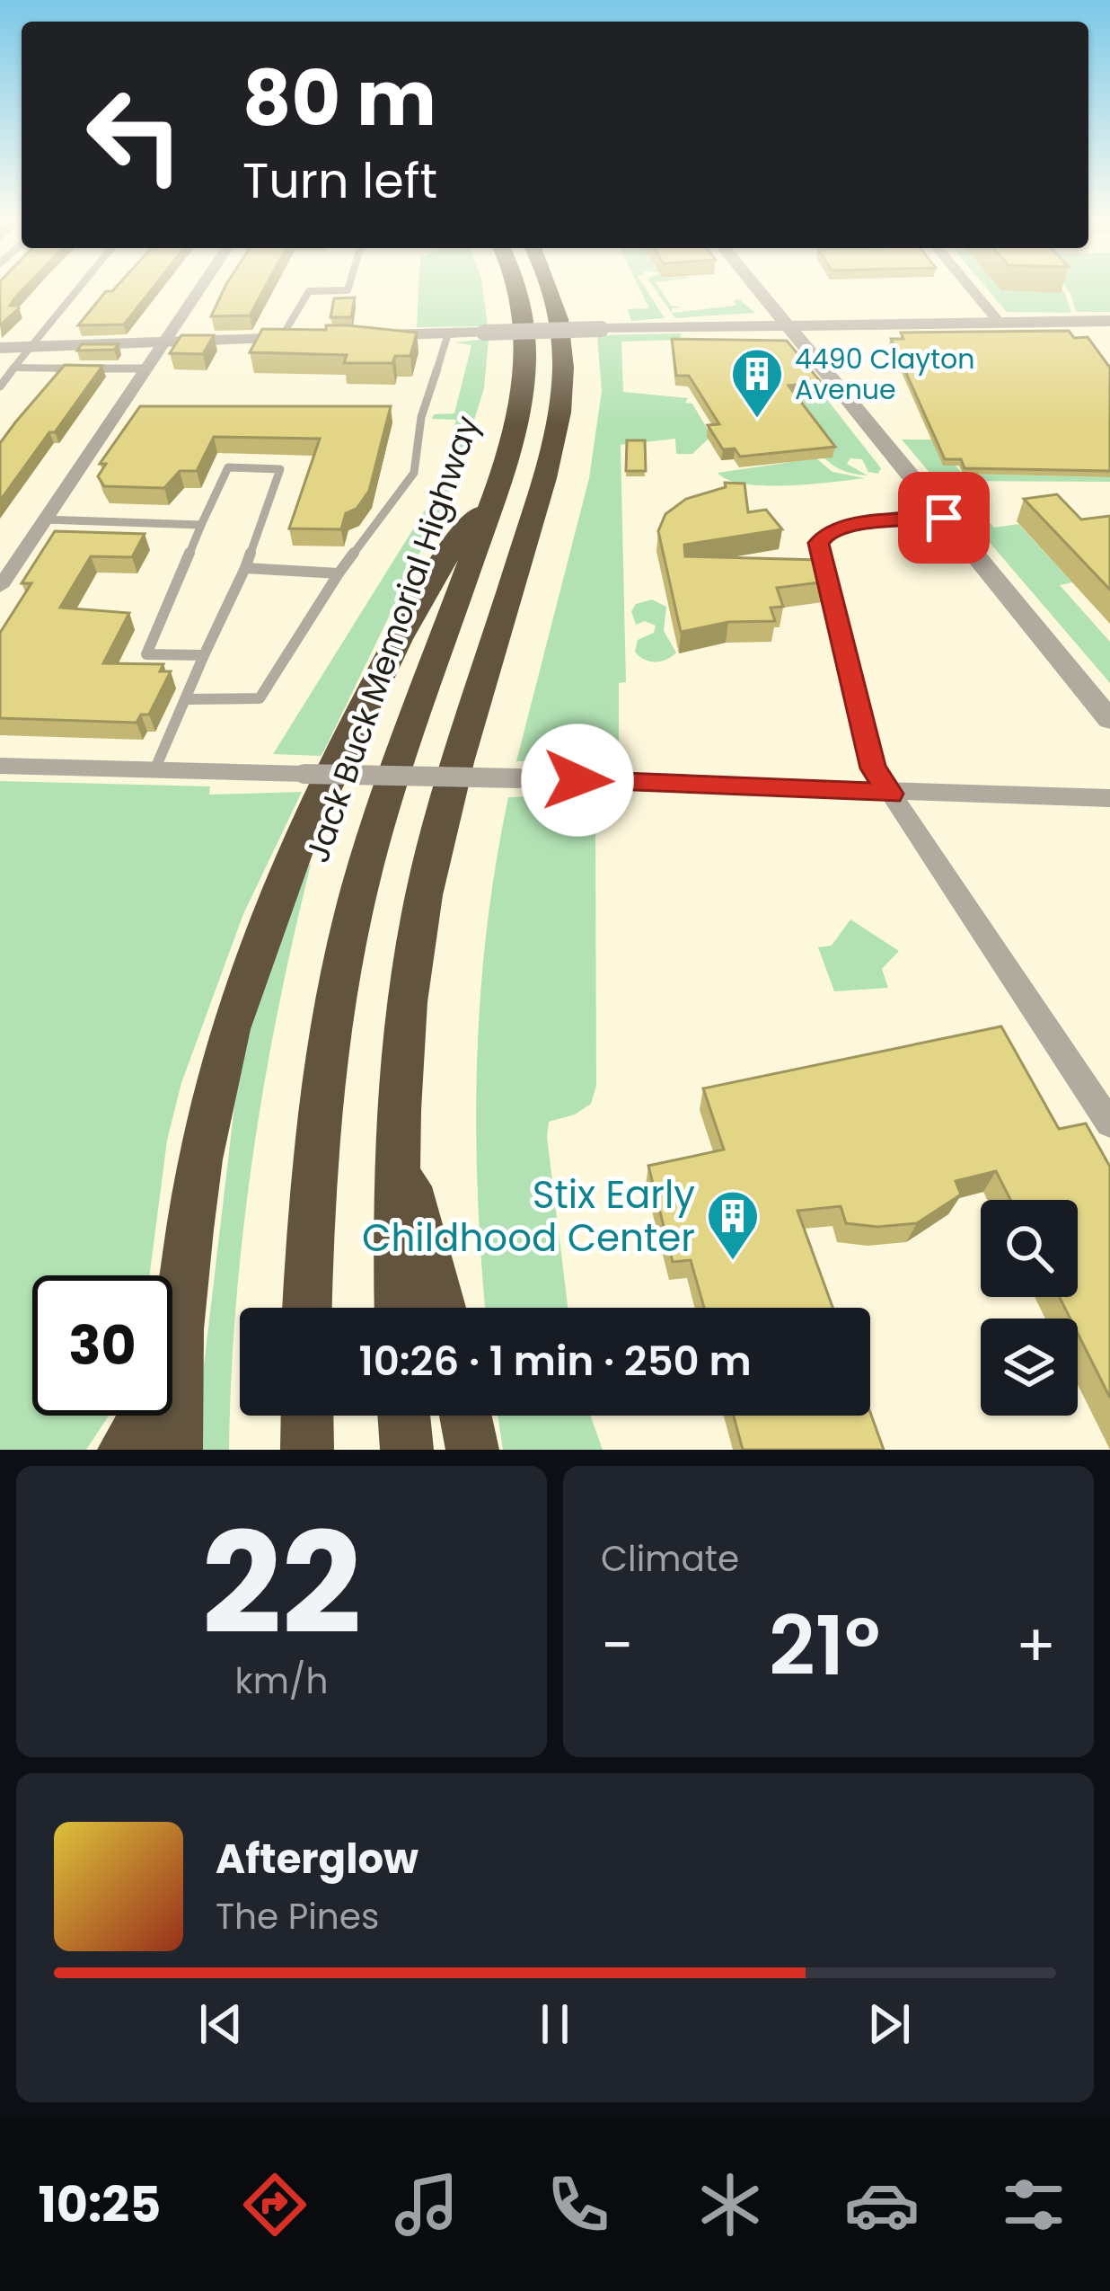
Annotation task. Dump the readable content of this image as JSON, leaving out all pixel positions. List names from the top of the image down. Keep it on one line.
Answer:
{"streets":{"highway":["Jack Buck Memorial Highway"]},"places":{"building":["4490 Clayton Avenue","Stix Early Childhood Center"]},"page":{"turn":["80 m","Turn left"],"limit":"30","trip":"10:26 · 1 min · 250 m","tile":[["22","km/h"],"Climate"],"heat":["−","21°","+"],"song":["Afterglow","The Pines"],"tabs":"10:25"}}
